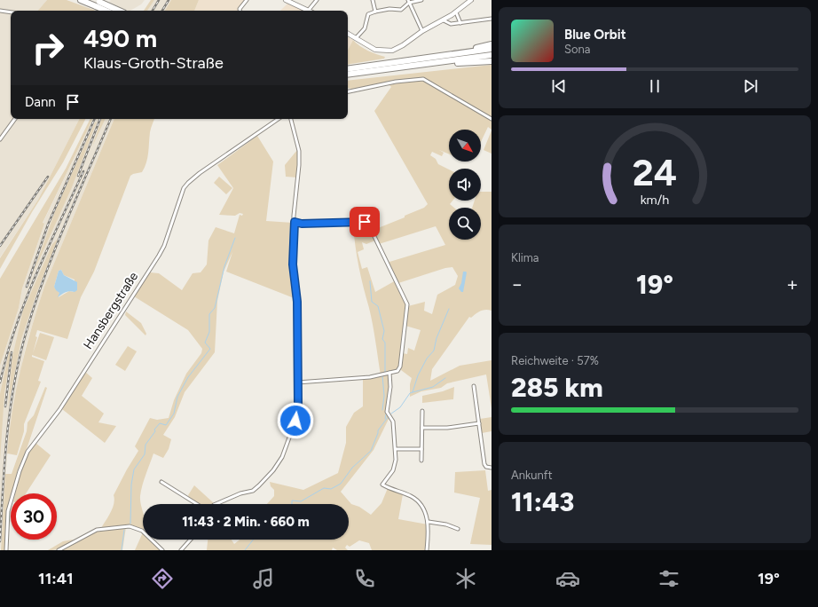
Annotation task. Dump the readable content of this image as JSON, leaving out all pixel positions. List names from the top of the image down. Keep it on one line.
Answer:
{"streets":{"street":["Hansbergstraße"]},"north":"bottom right","page":{"turn":["490 m","Klaus-Groth-Straße"],"song":["Blue Orbit","Sona"],"then":"Dann","tile":["Klima",["Reichweite · 57%","285 km"],["Ankunft","11:43"]],"heat":["−","19°","+"],"limit":"30","trip":"11:43 · 2 Min. · 660 m","tabs":["11:41","19°"],"gauge":["24","km/h"]}}
